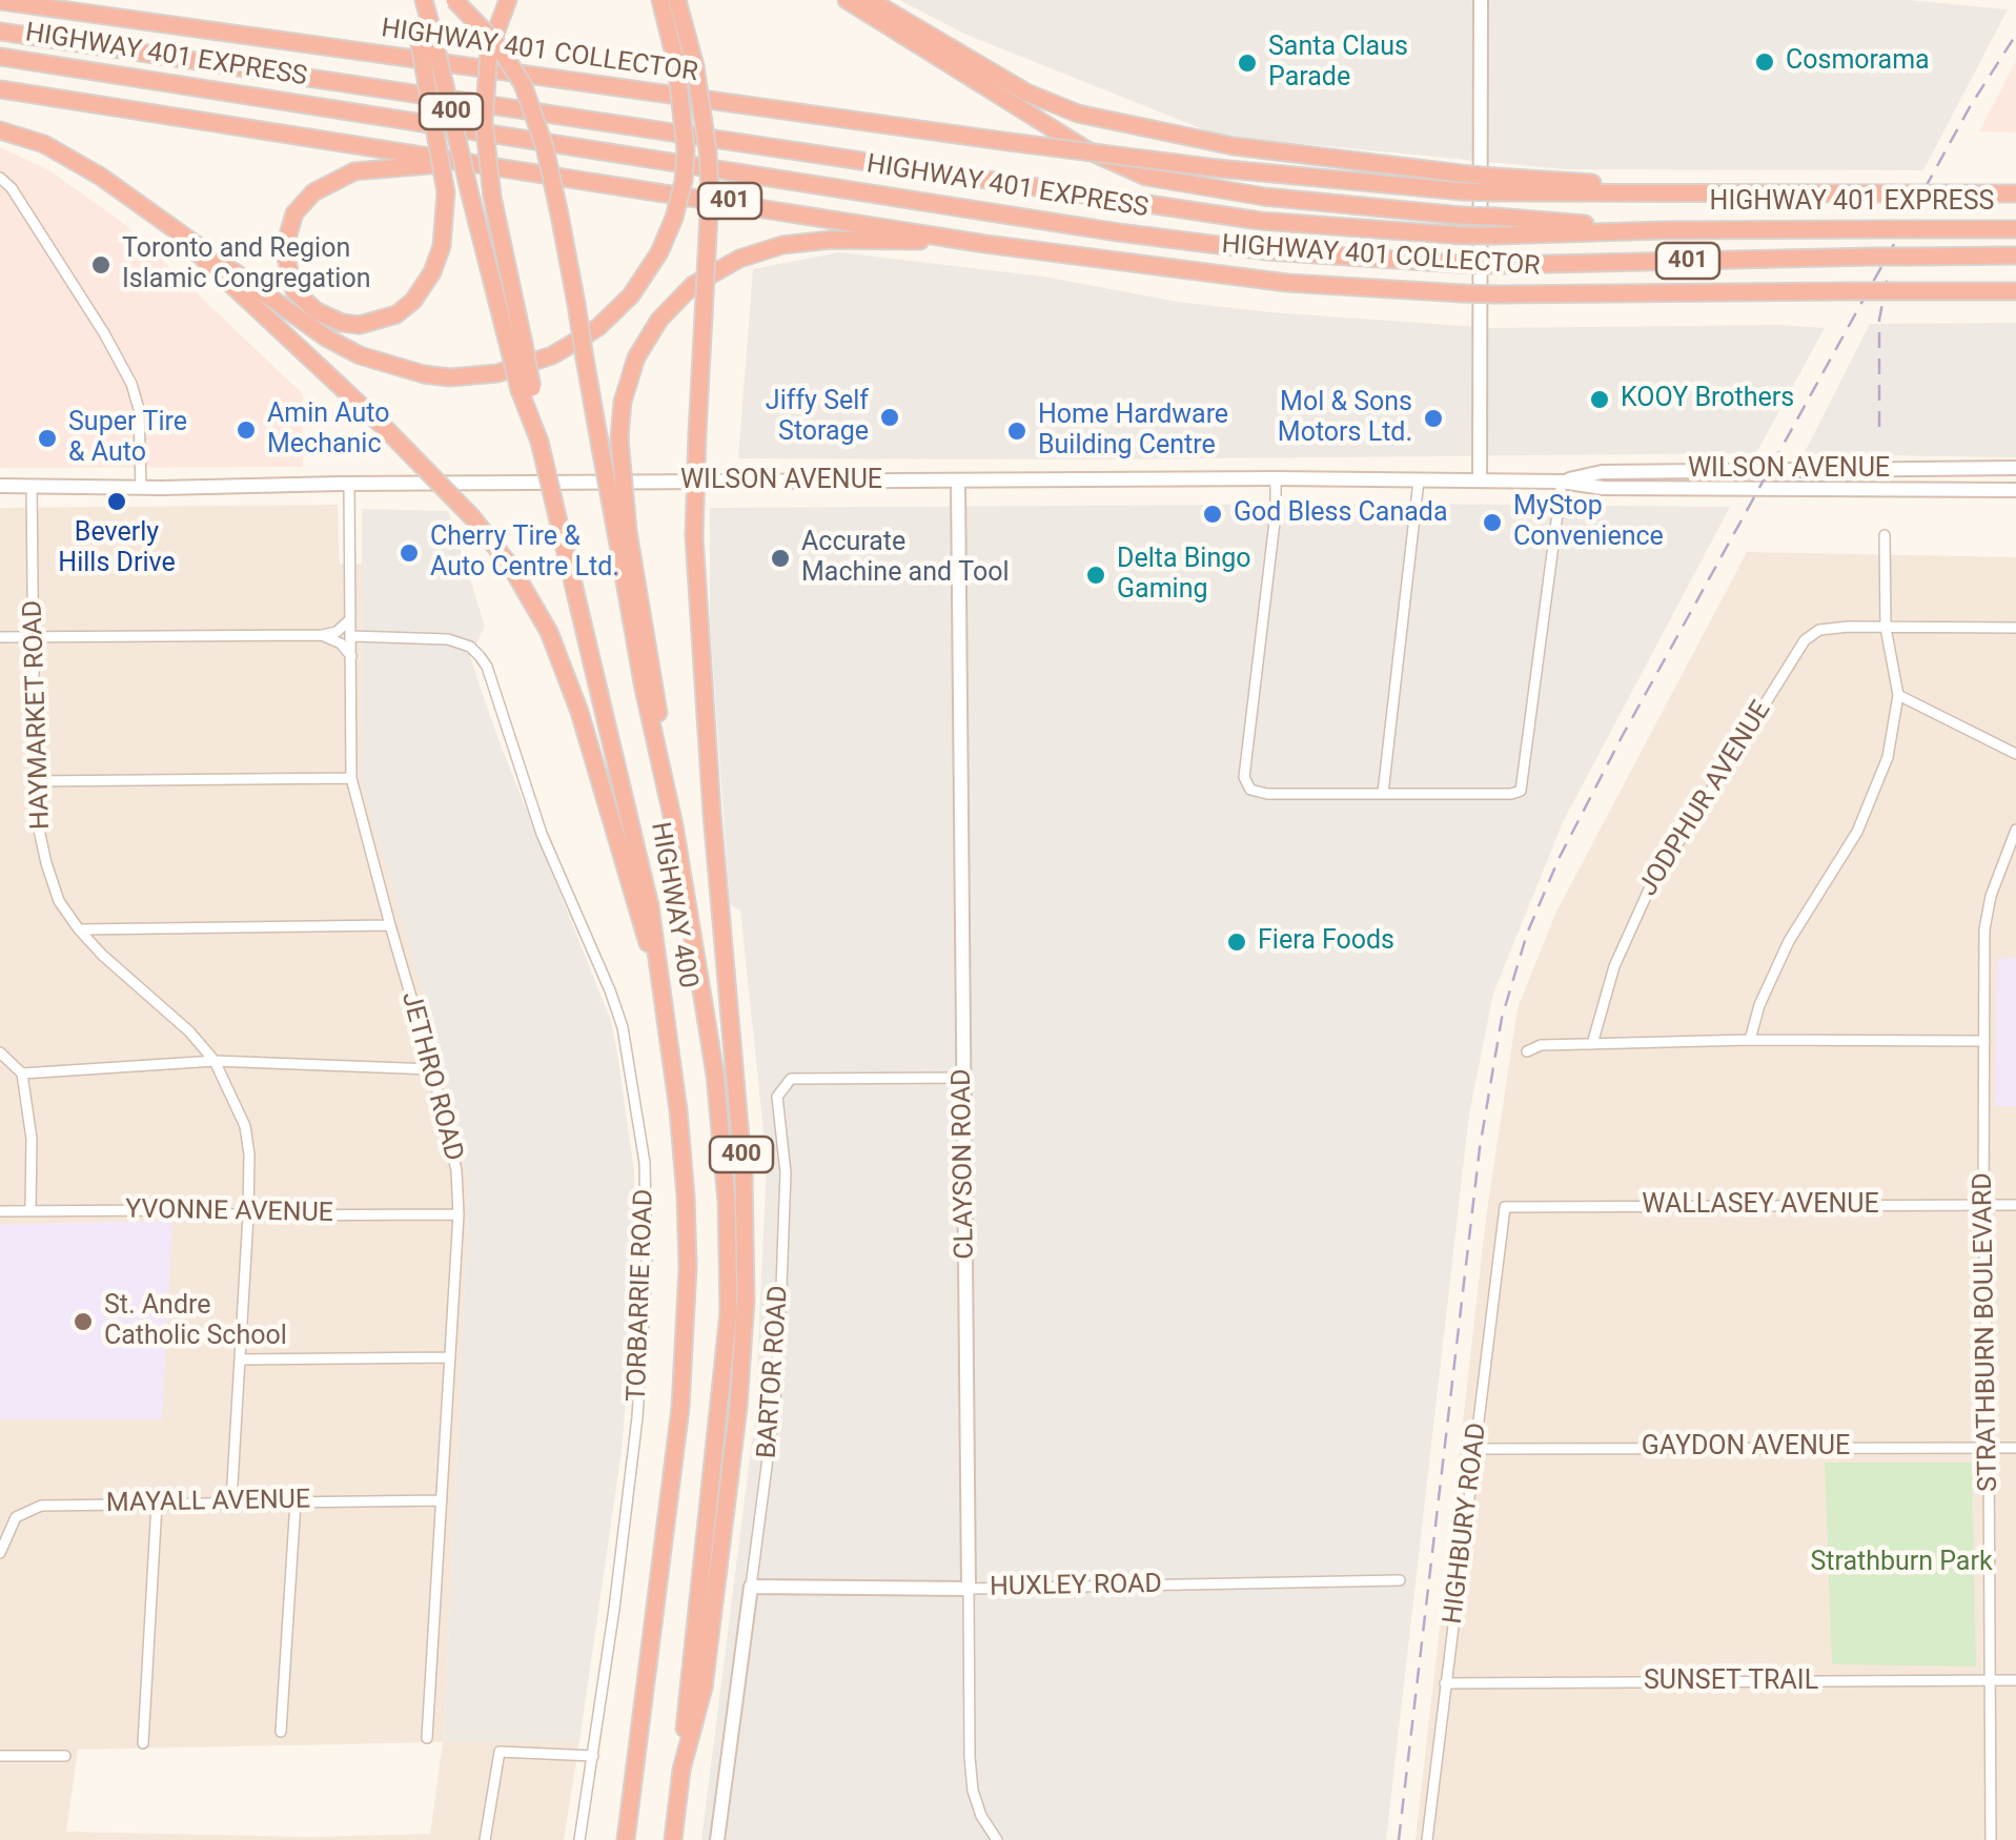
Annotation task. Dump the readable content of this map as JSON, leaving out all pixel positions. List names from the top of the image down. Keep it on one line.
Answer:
{"streets":{"highway":["HIGHWAY 401 COLLECTOR","HIGHWAY 401 EXPRESS","400","401","HIGHWAY 400"],"main road":["WILSON AVENUE","CLAYSON ROAD","BARTOR ROAD","HUXLEY ROAD"],"street":["HAYMARKET ROAD","JODPHUR AVENUE","JETHRO ROAD","WALLASEY AVENUE","YVONNE AVENUE","TORBARRIE ROAD","STRATHBURN BOULEVARD","GAYDON AVENUE","MAYALL AVENUE","HIGHBURY ROAD","SUNSET TRAIL"]},"crossings":[["400","HIGHWAY 400"],["WILSON AVENUE","HAYMARKET ROAD"],["WILSON AVENUE","JETHRO ROAD"],["WILSON AVENUE","CLAYSON ROAD"],["HAYMARKET ROAD","YVONNE AVENUE"],["HAYMARKET ROAD","MAYALL AVENUE"],["JETHRO ROAD","YVONNE AVENUE"],["JETHRO ROAD","TORBARRIE ROAD"],["JETHRO ROAD","MAYALL AVENUE"],["CLAYSON ROAD","BARTOR ROAD"],["CLAYSON ROAD","HUXLEY ROAD"],["WALLASEY AVENUE","STRATHBURN BOULEVARD"],["WALLASEY AVENUE","HIGHBURY ROAD"],["STRATHBURN BOULEVARD","GAYDON AVENUE"],["STRATHBURN BOULEVARD","SUNSET TRAIL"],["BARTOR ROAD","HUXLEY ROAD"],["GAYDON AVENUE","HIGHBURY ROAD"],["HIGHBURY ROAD","SUNSET TRAIL"]],"parks":["Strathburn Park"],"places":["Cosmorama","Santa Claus Parade","Toronto and Region Islamic Congregation","KOOY Brothers","Jiffy Self Storage","Mol & Sons Motors Ltd.","Amin Auto Mechanic","Home Hardware Building Centre","Super Tire & Auto","Beverly Hills Drive","God Bless Canada","MyStop Convenience","Cherry Tire & Auto Centre Ltd.","Accurate Machine and Tool","Delta Bingo Gaming","Fiera Foods","St. Andre Catholic School"]}
